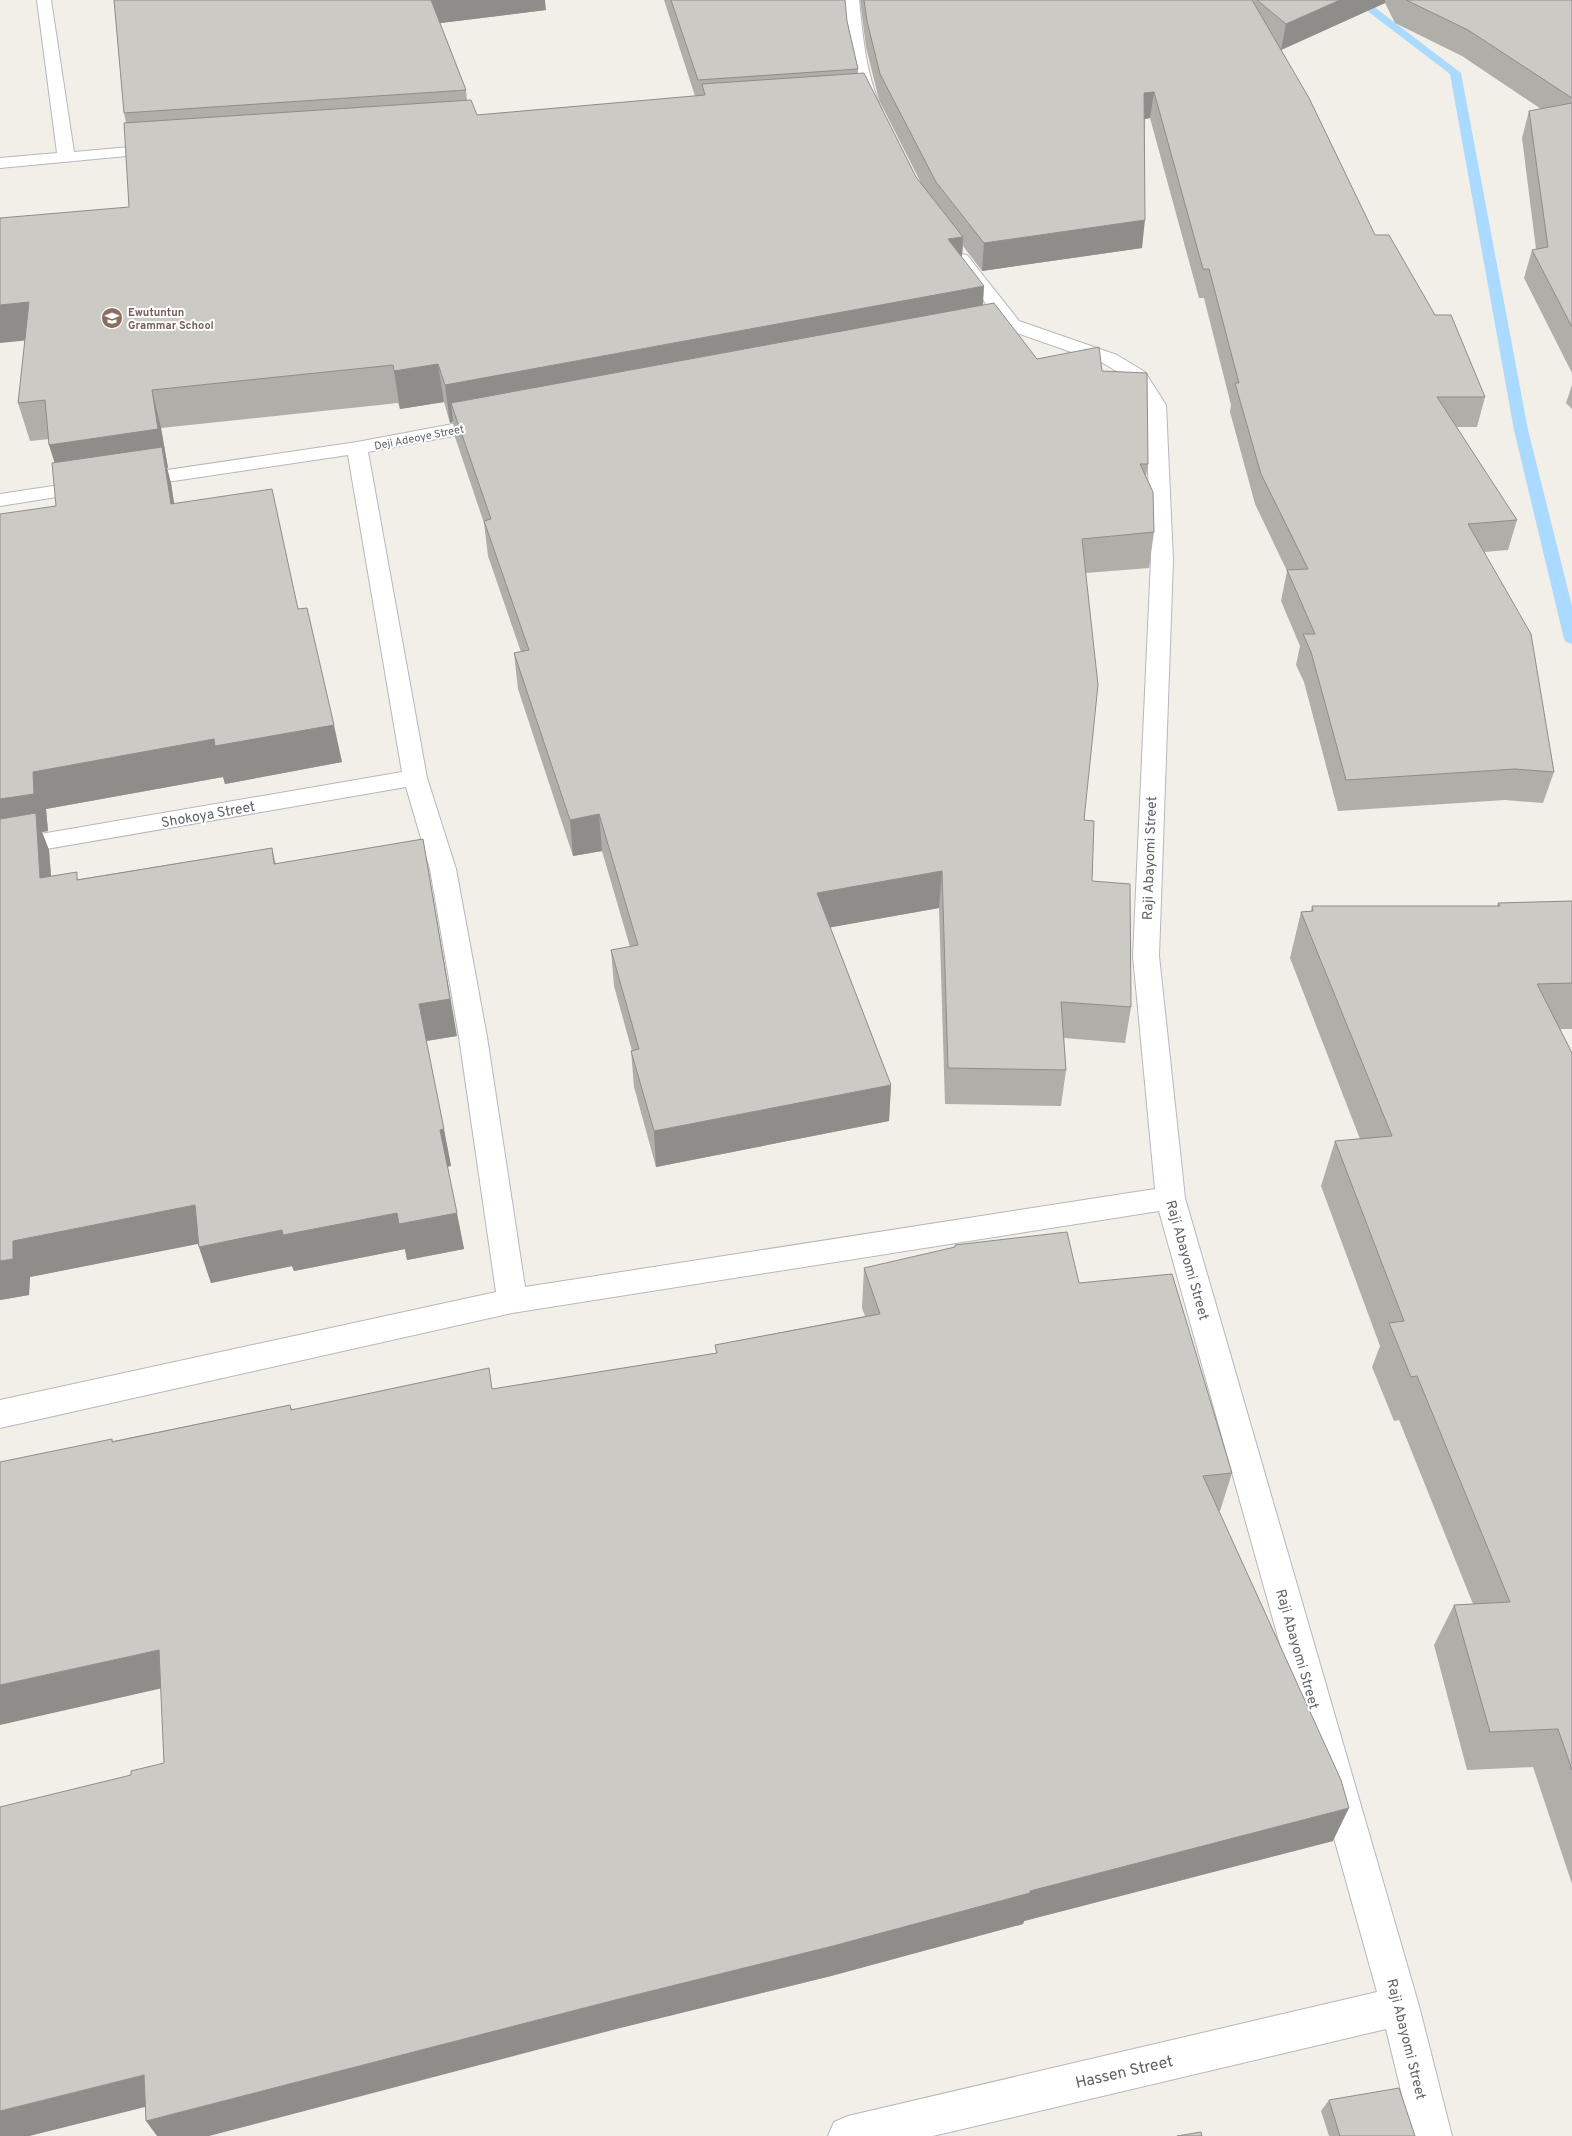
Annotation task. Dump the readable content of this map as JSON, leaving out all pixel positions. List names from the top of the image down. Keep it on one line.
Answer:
{"streets":{"street":["Deji Adeoye Street","Shokoya Street","Raji Abayomi Street","Hassen Street"]},"crossings":[["Raji Abayomi Street","Hassen Street"]],"places":{"school or university":["Ewutuntun Grammar School"]}}
